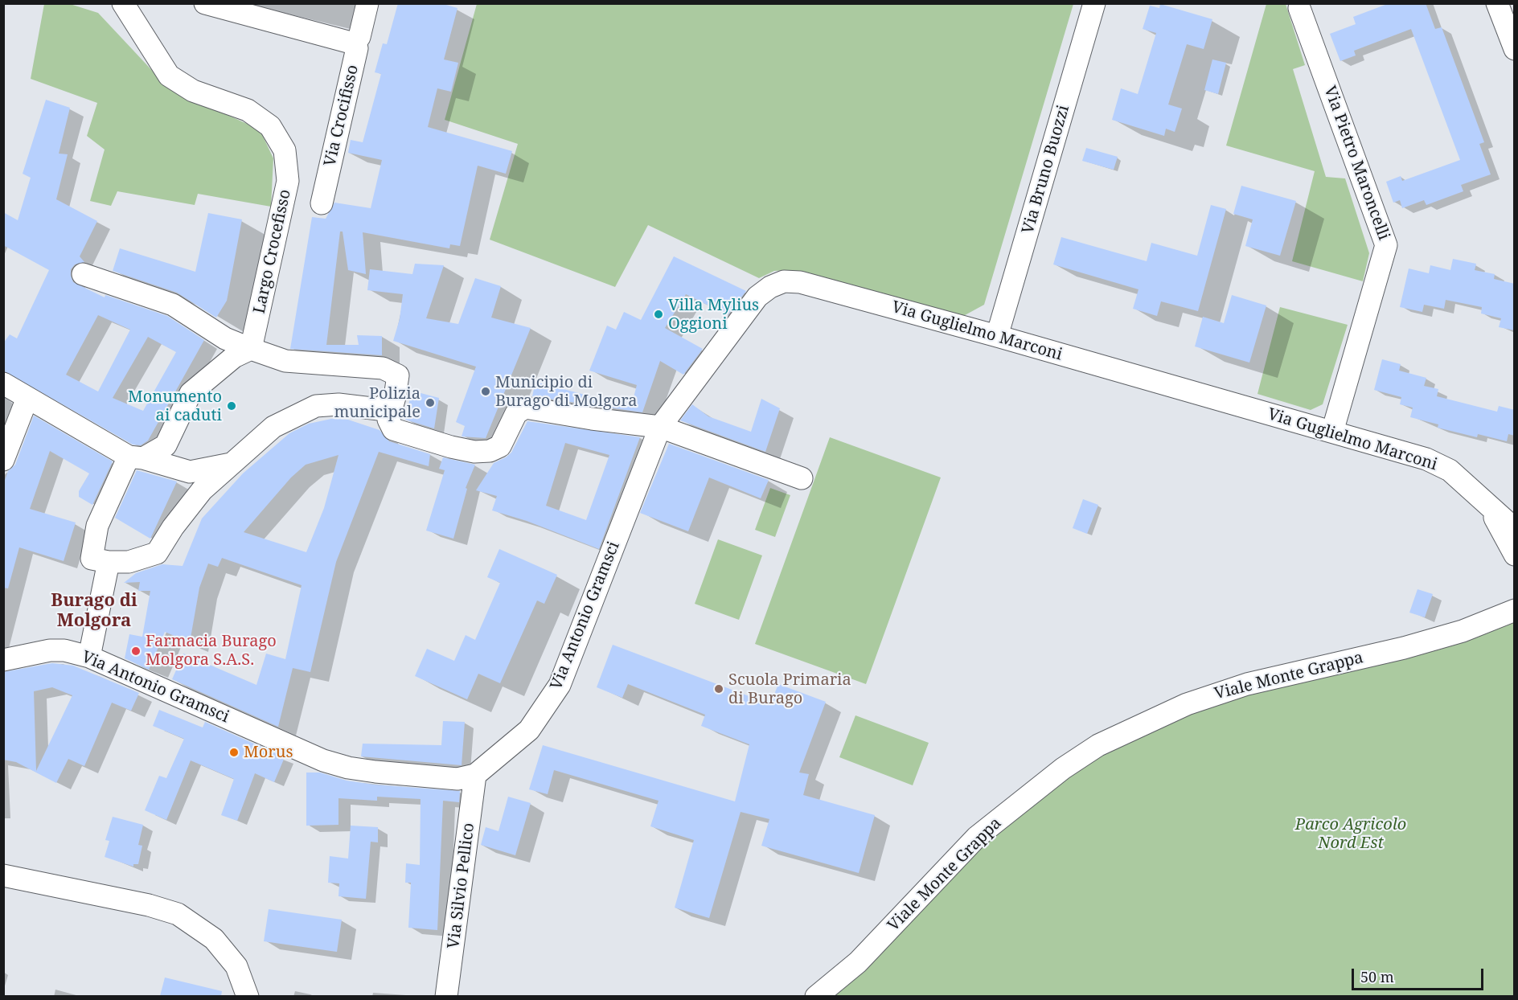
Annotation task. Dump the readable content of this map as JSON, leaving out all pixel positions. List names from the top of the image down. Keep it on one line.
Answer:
{"streets":{"street":["Via Crocifisso","Via Pietro Maroncelli","Via Bruno Buozzi","Largo Crocefisso","Via Guglielmo Marconi","Via Antonio Gramsci","Viale Monte Grappa","Via Silvio Pellico"]},"crossings":[["Via Pietro Maroncelli","Via Guglielmo Marconi"],["Via Bruno Buozzi","Via Guglielmo Marconi"],["Via Guglielmo Marconi","Via Antonio Gramsci"],["Via Antonio Gramsci","Via Silvio Pellico"]],"districts":["Burago di Molgora"],"parks":["Parco Agricolo Nord Est"],"places":["Villa Mylius Oggioni","Municipio di Burago di Molgora","Polizia municipale","Monumento ai caduti","Farmacia Burago Molgora S.A.S.","Scuola Primaria di Burago","Morus"],"scale_bar":"50 m"}
